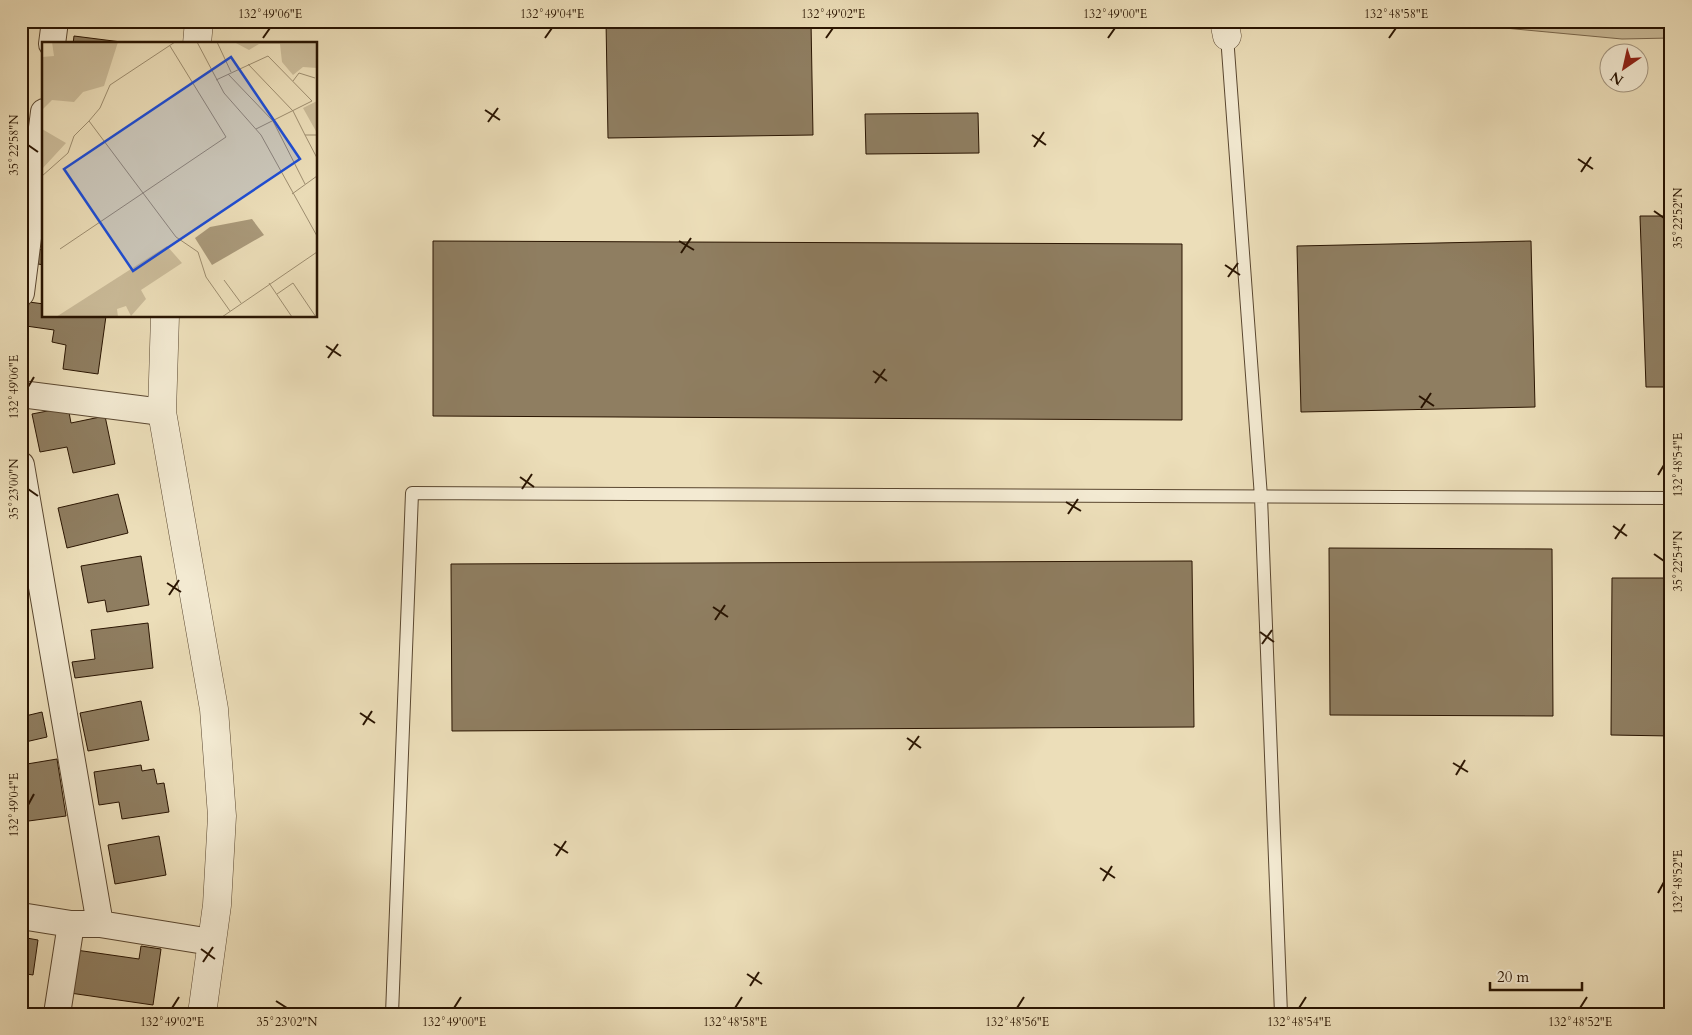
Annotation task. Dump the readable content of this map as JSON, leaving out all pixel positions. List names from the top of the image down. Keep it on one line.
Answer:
{"scale_bar":"20 m","north":"bottom left","coordinates":["132°49'06\"E","132°49'04\"E","132°49'02\"E","132°49'00\"E","132°48'58\"E","35°22'58\"N","35°22'52\"N","132°48'54\"E","35°23'00\"N","35°22'54\"N","132°48'52\"E","35°23'02\"N","132°48'56\"E"]}
